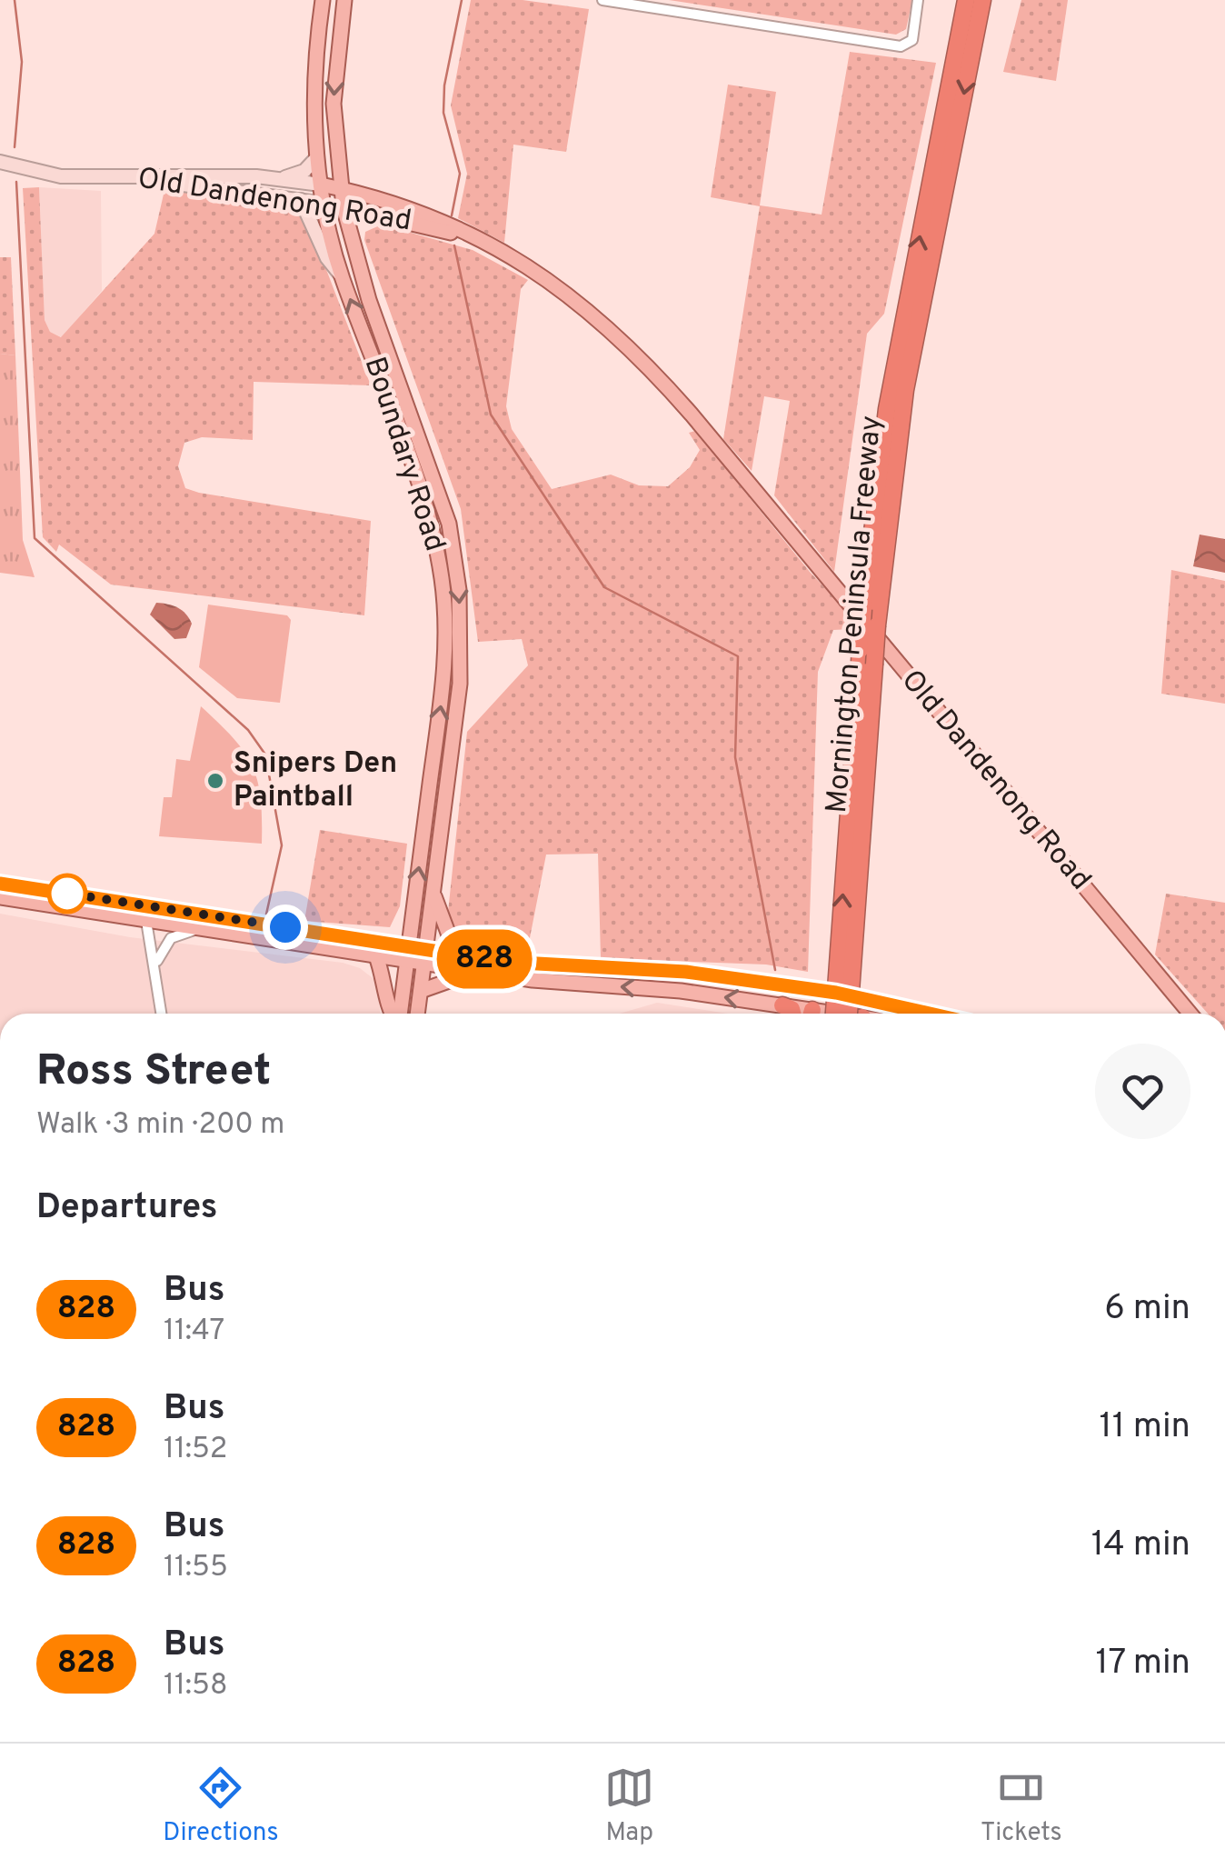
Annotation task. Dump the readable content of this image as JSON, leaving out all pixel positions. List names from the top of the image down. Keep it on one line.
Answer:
{"streets":{"highway":["Mornington Peninsula Freeway"],"main road":["Old Dandenong Road","Boundary Road"]},"crossings":[["Old Dandenong Road","Boundary Road"]],"places":["Snipers Den Paintball"],"lines":["bus line 828"],"page":{"on_map":"828","heading":[["Ross Street","Walk · 3 min · 200 m"],"Departures"],"list":[{"mark":"828","name":"Bus","note":"11:47","value":"6 min"},{"mark":"828","name":"Bus","note":"11:52","value":"11 min"},{"mark":"828","name":"Bus","note":"11:55","value":"14 min"},{"mark":"828","name":"Bus","note":"11:58","value":"17 min"}],"tabs":["Directions","Map","Tickets"]}}
